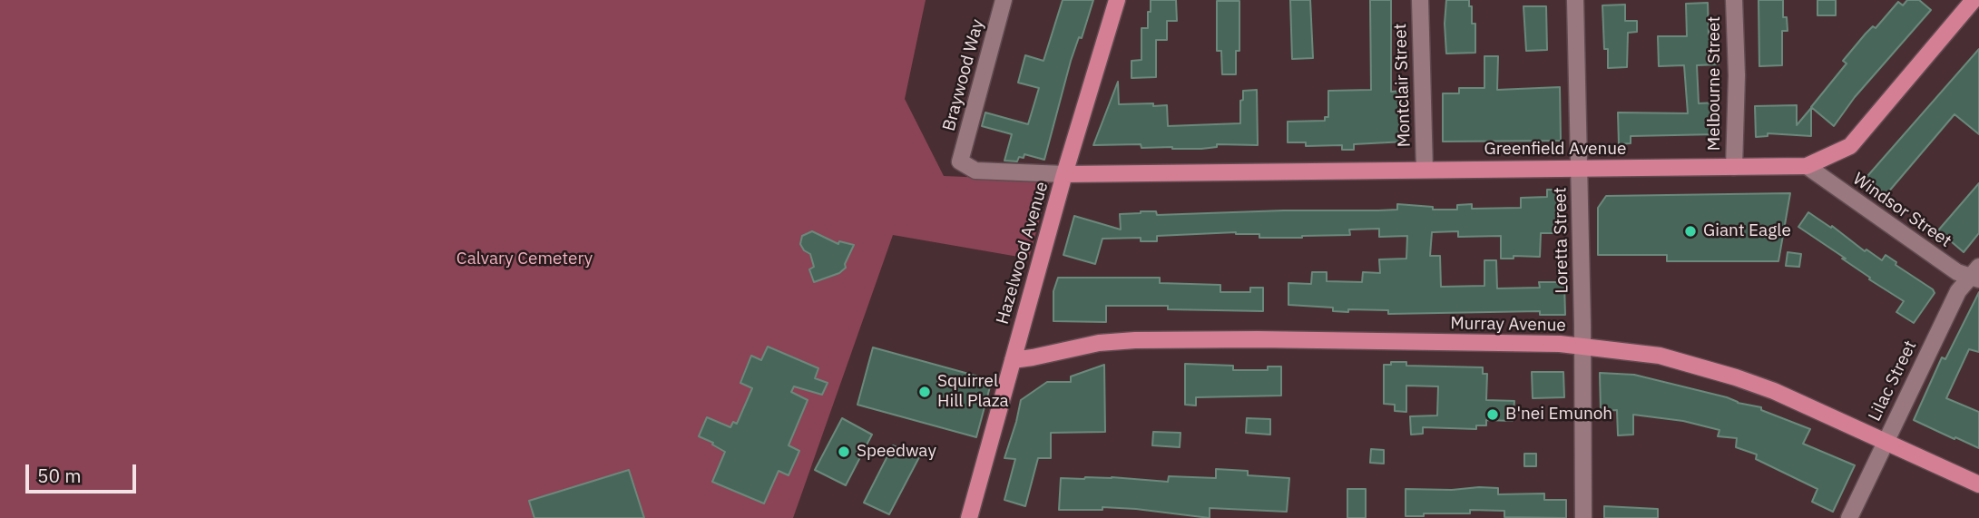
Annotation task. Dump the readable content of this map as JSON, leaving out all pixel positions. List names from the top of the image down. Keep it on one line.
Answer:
{"streets":{"main road":["Greenfield Avenue","Hazelwood Avenue","Murray Avenue"],"street":["Braywood Way","Melbourne Street","Montclair Street","Windsor Street","Loretta Street","Lilac Street"]},"crossings":[["Braywood Way","Greenfield Avenue"],["Braywood Way","Hazelwood Avenue"],["Melbourne Street","Greenfield Avenue"],["Montclair Street","Greenfield Avenue"],["Greenfield Avenue","Windsor Street"],["Greenfield Avenue","Loretta Street"],["Greenfield Avenue","Hazelwood Avenue"],["Windsor Street","Lilac Street"],["Loretta Street","Murray Avenue"],["Hazelwood Avenue","Murray Avenue"],["Murray Avenue","Lilac Street"]],"parks":["Calvary Cemetery"],"places":["Giant Eagle","Squirrel Hill Plaza","B'nei Emunoh","Speedway"],"scale_bar":"50 m"}
